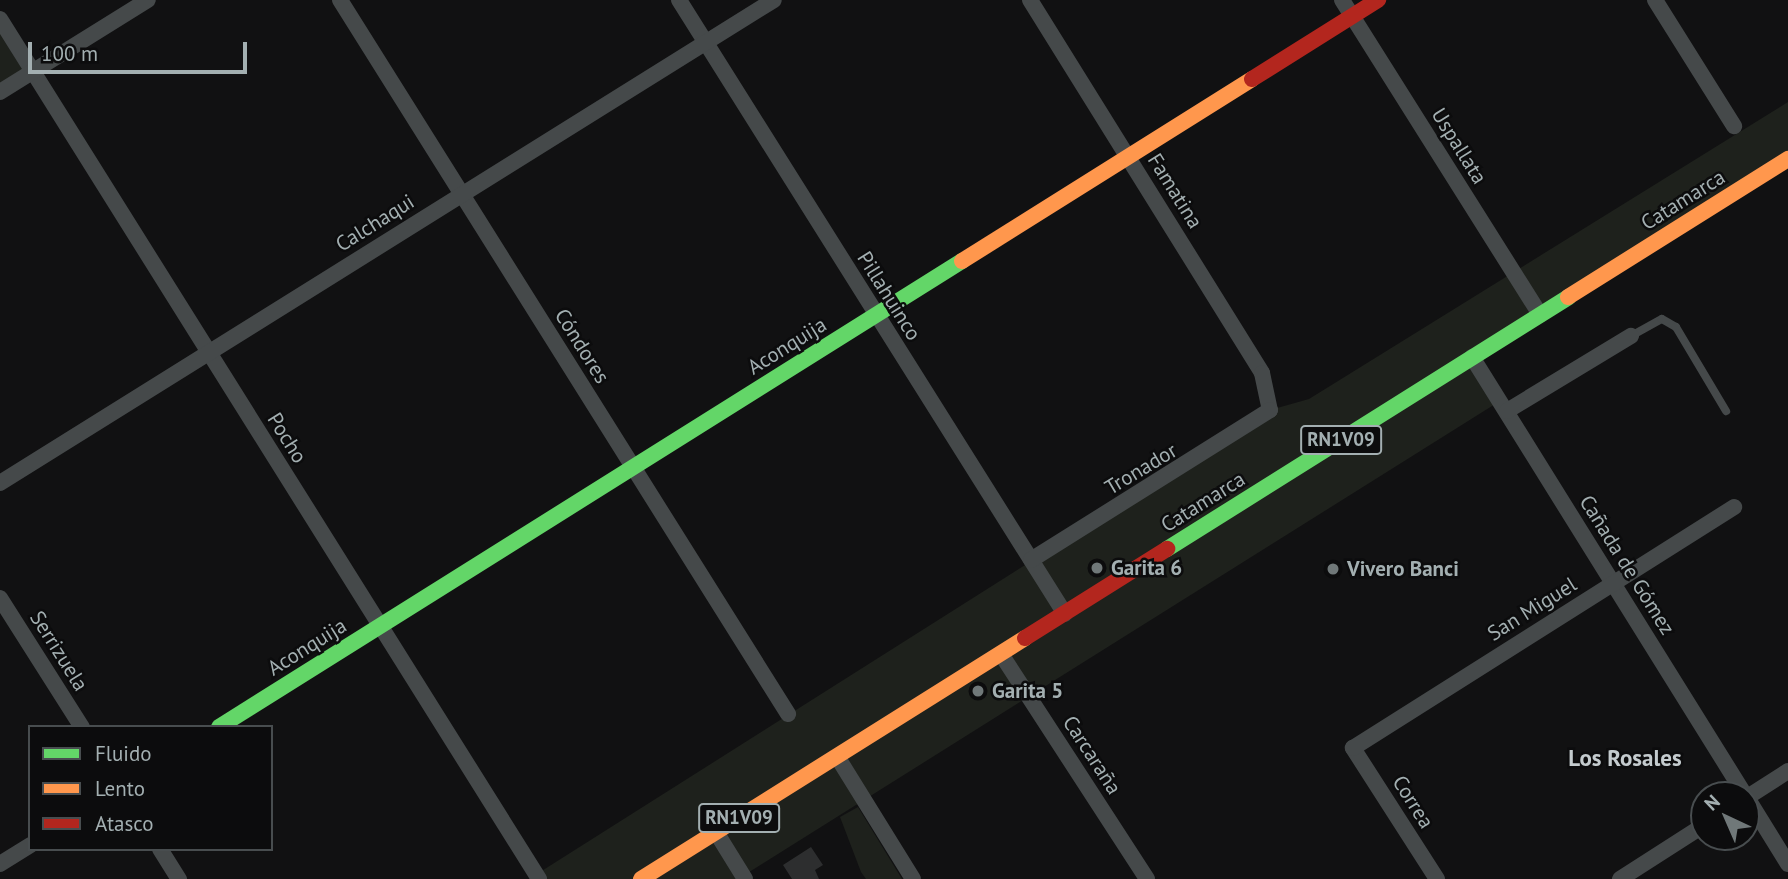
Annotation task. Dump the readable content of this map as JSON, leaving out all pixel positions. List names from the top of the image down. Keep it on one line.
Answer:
{"streets":{"street":["Uspallata","Famatina","Catamarca","Calchaqui","Pillahuinco","Cóndores","Aconquija","Pocho","RN1V09","Tronador","Cañada de Gómez","San Miguel","Serrizuela","Carcaraña","Correa"]},"crossings":[["Uspallata","Catamarca"],["Uspallata","Aconquija"],["Famatina","Aconquija"],["Famatina","Tronador"],["Catamarca","Pillahuinco"],["Catamarca","Cañada de Gómez"],["Catamarca","Carcaraña"],["Calchaqui","Pillahuinco"],["Calchaqui","Cóndores"],["Calchaqui","Pocho"],["Pillahuinco","Aconquija"],["Pillahuinco","Tronador"],["Cóndores","Aconquija"],["Aconquija","Pocho"],["Cañada de Gómez","San Miguel"],["San Miguel","Correa"]],"districts":["Los Rosales"],"places":["Garita 6","Vivero Banci","Garita 5"],"legend":["Fluido","Lento","Atasco"],"scale_bar":"100 m","north":"top left"}
